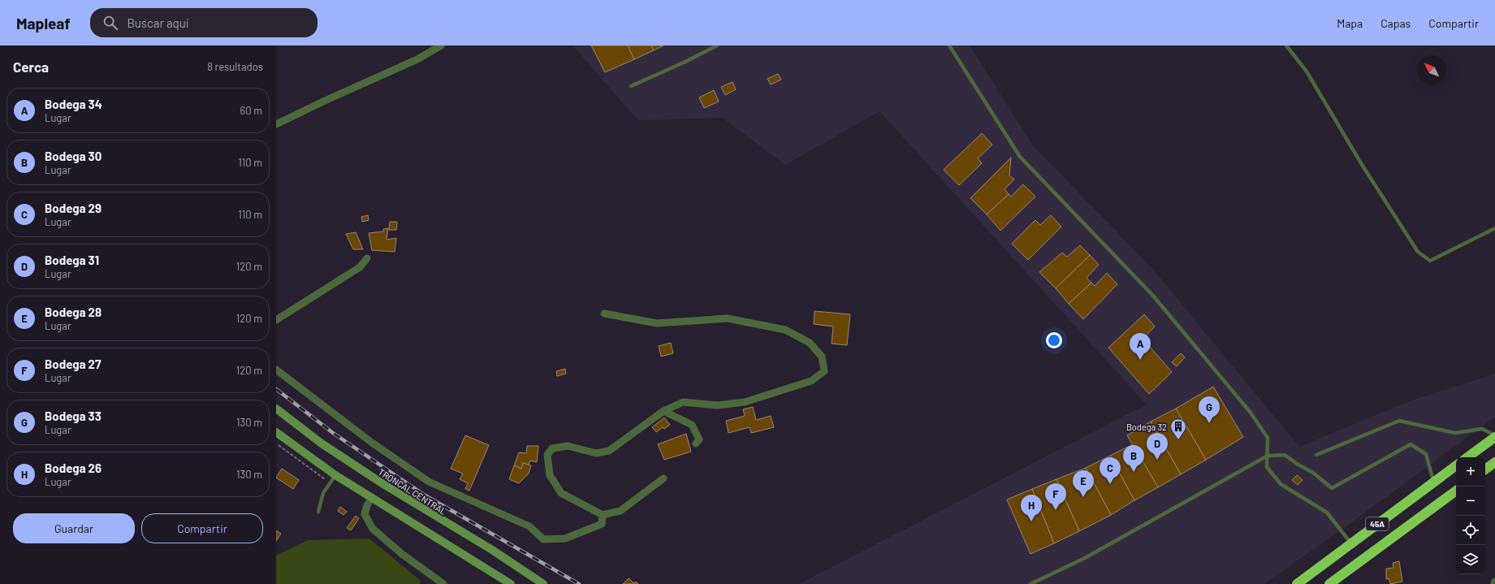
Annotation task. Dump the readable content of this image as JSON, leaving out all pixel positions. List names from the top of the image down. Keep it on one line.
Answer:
{"streets":{"highway":["45A"],"main road":["TRONCAL CENTRAL"]},"places":{"building":["Bodega 32"]},"north":"top left","page":{"header":"Mapleaf","search":"Buscar aquí","nav":["Mapa","Capas","Compartir"],"heading":["Cerca","8 resultados"],"list":[{"mark":"A","name":"Bodega 34","note":"Lugar","value":"60 m"},{"mark":"B","name":"Bodega 30","note":"Lugar","value":"110 m"},{"mark":"C","name":"Bodega 29","note":"Lugar","value":"110 m"},{"mark":"D","name":"Bodega 31","note":"Lugar","value":"120 m"},{"mark":"E","name":"Bodega 28","note":"Lugar","value":"120 m"},{"mark":"F","name":"Bodega 27","note":"Lugar","value":"120 m"},{"mark":"G","name":"Bodega 33","note":"Lugar","value":"130 m"},{"mark":"H","name":"Bodega 26","note":"Lugar","value":"130 m"}],"pins":["A","G","D","B","C","E","F","H"],"map_buttons":["+","−"],"buttons":["Guardar","Compartir"]}}
